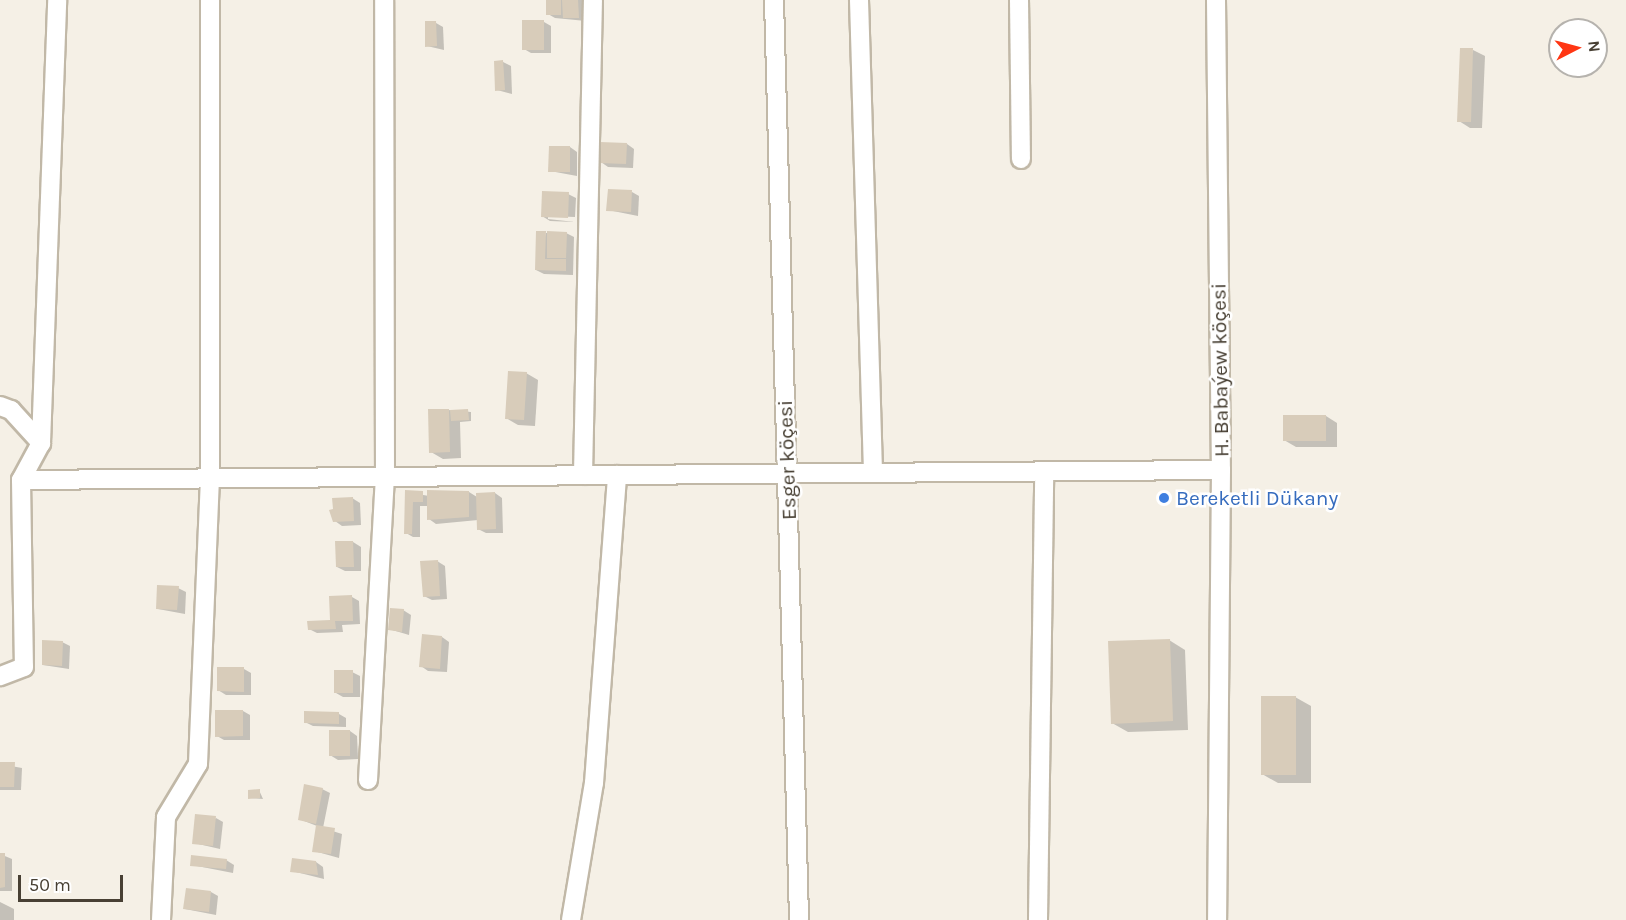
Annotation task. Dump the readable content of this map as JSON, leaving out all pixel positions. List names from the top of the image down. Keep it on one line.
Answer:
{"streets":{"street":["H. Babaýew köçesi","Esger köçesi"]},"places":["Bereketli Dükany"],"scale_bar":"50 m","north":"right"}
